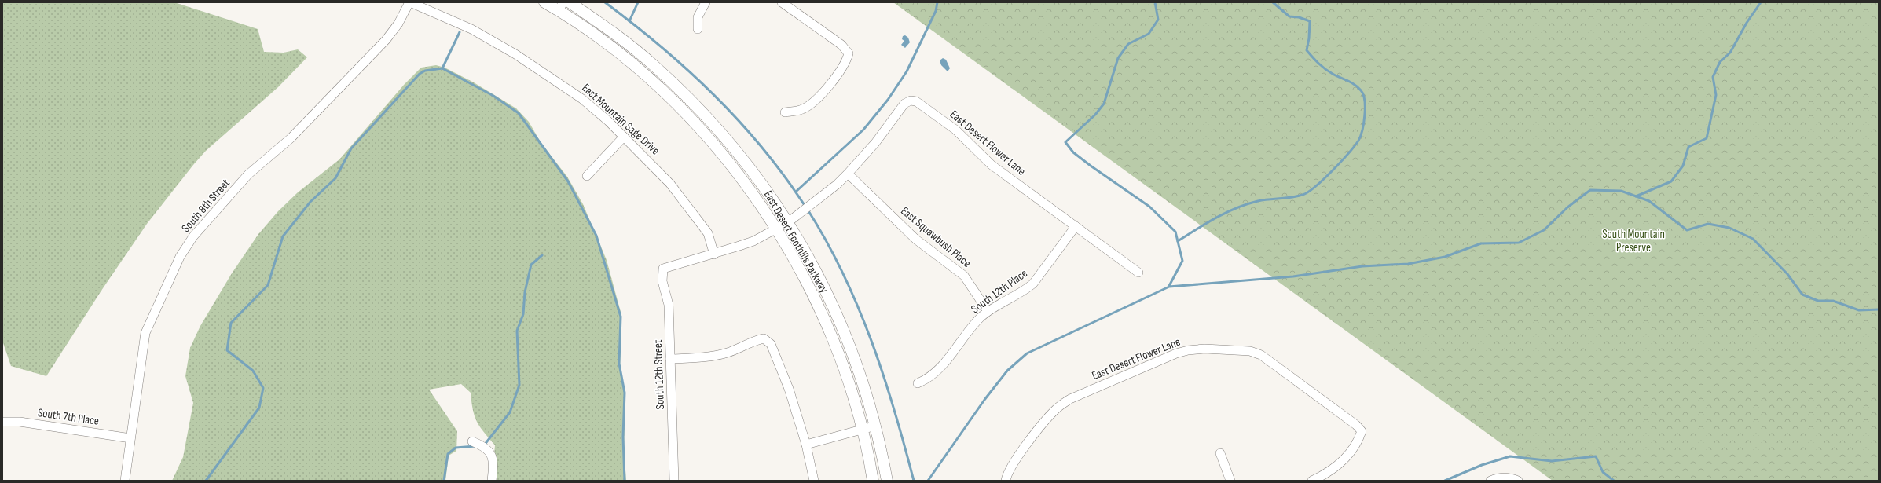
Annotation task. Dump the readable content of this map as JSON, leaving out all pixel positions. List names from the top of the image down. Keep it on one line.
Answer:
{"streets":{"street":["East Mountain Sage Drive","East Desert Flower Lane","South 8th Street","East Squawbush Place","East Desert Foothills Parkway","South 12th Place","South 12th Street","South 7th Place"]},"crossings":[["East Mountain Sage Drive","South 8th Street"],["East Mountain Sage Drive","South 12th Street"],["East Desert Flower Lane","East Squawbush Place"],["East Desert Flower Lane","South 12th Place"],["South 8th Street","South 7th Place"],["East Squawbush Place","South 12th Place"]],"parks":["South Mountain Preserve"]}
